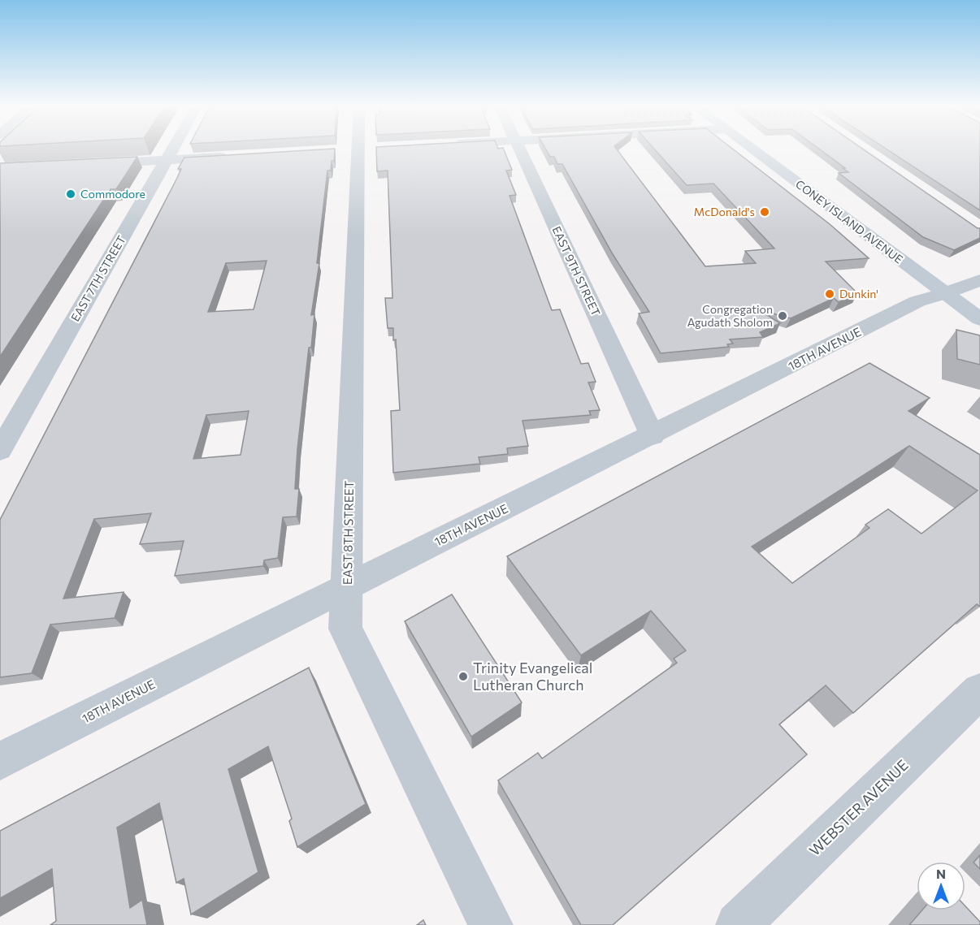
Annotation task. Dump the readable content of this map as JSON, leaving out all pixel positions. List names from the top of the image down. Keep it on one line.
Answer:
{"streets":{"main road":["CONEY ISLAND AVENUE"],"street":["EAST 9TH STREET","EAST 7TH STREET","18TH AVENUE","EAST 8TH STREET","WEBSTER AVENUE"]},"crossings":[["CONEY ISLAND AVENUE","18TH AVENUE"],["EAST 9TH STREET","18TH AVENUE"],["18TH AVENUE","EAST 8TH STREET"]],"places":["Commodore","McDonald's","Dunkin'","Congregation Agudath Sholom","Trinity Evangelical Lutheran Church"],"north":"top"}
